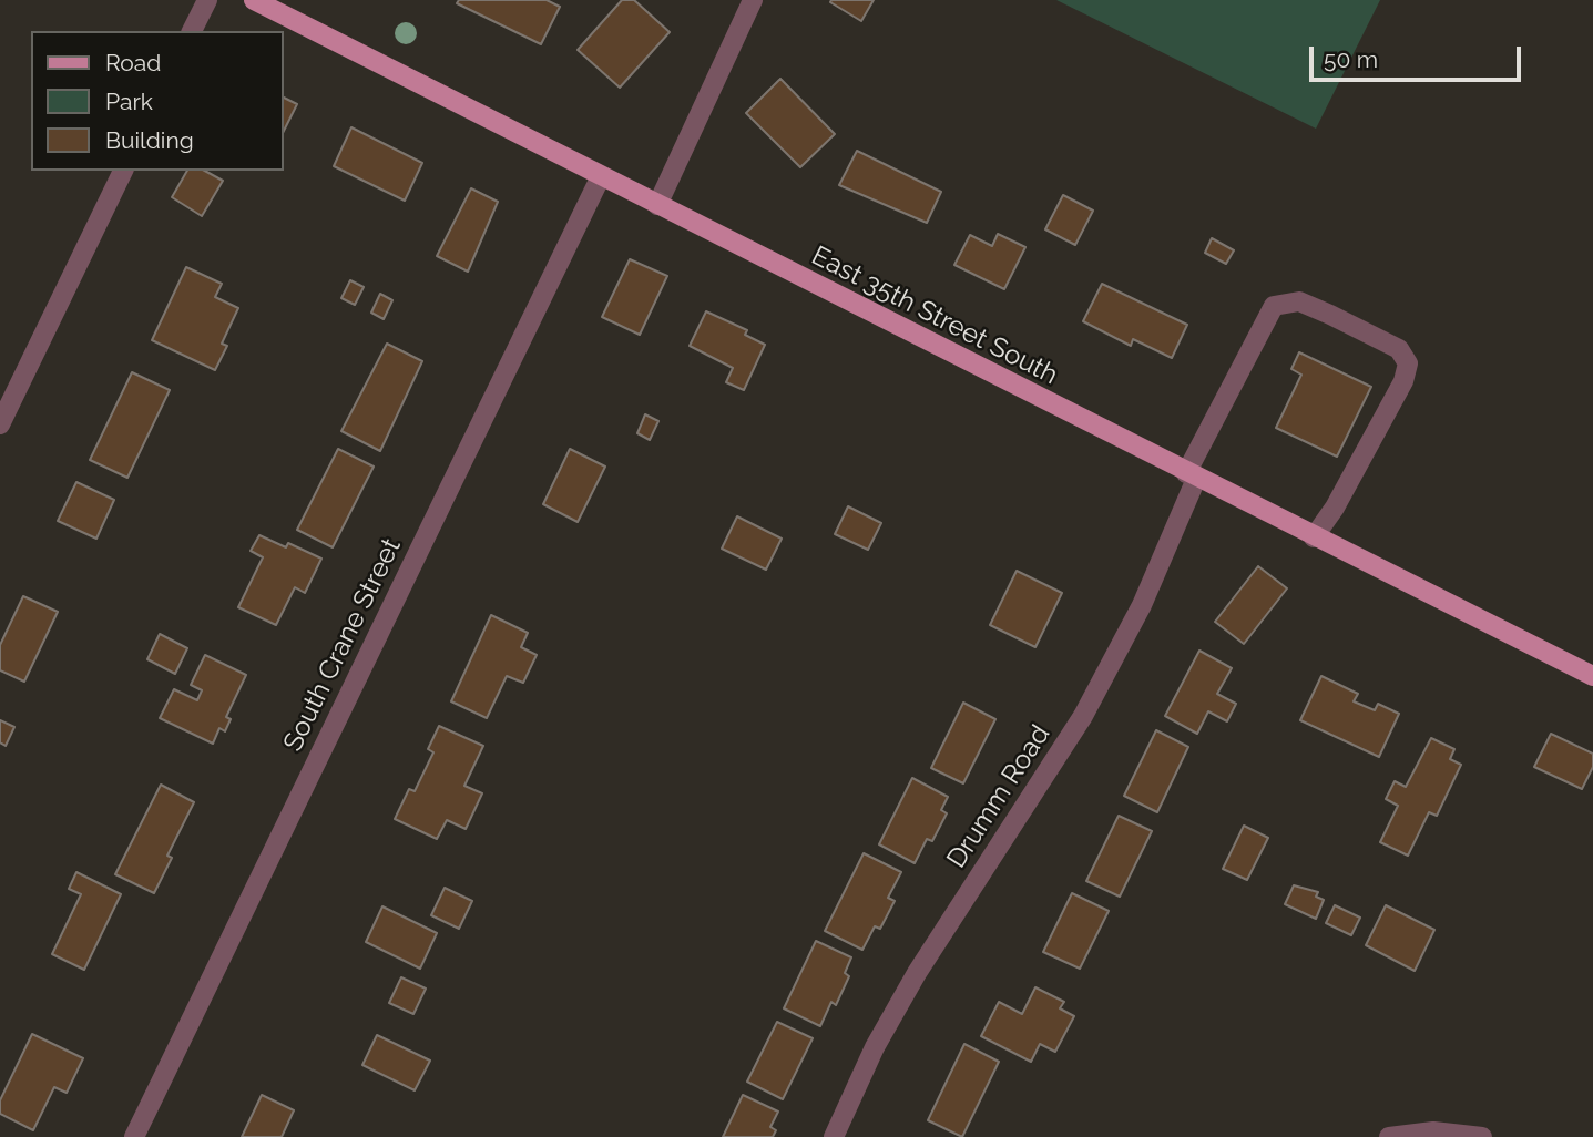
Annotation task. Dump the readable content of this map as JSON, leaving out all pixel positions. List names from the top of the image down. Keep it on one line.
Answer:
{"streets":{"main road":["East 35th Street South"],"street":["South Crane Street","Drumm Road"]},"crossings":[["East 35th Street South","South Crane Street"],["East 35th Street South","Drumm Road"]],"legend":["Road","Park","Building"],"scale_bar":"50 m"}
